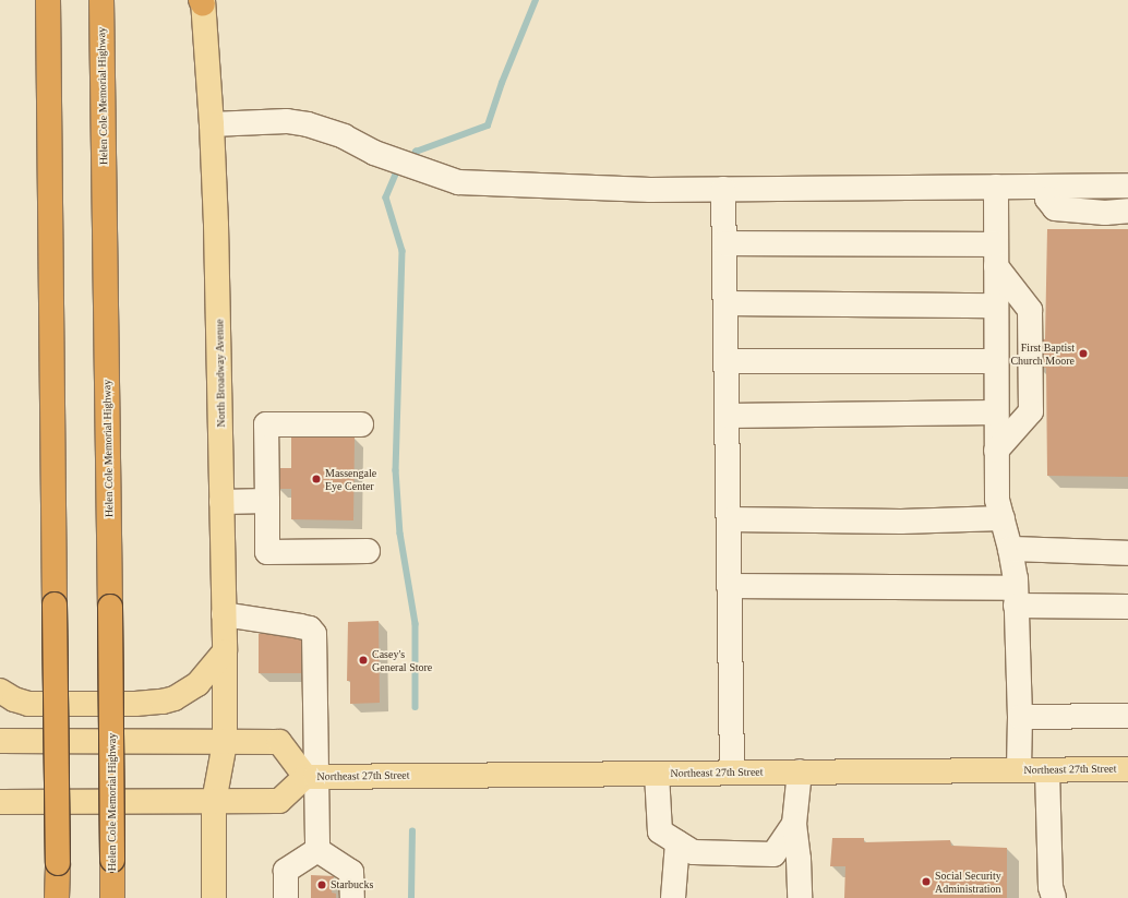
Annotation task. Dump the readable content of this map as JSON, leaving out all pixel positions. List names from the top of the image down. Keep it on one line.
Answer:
{"streets":{"highway":["Helen Cole Memorial Highway"],"main road":["North Broadway Avenue","Northeast 27th Street"]},"crossings":[["North Broadway Avenue","Northeast 27th Street"]],"places":["First Baptist Church Moore","Massengale Eye Center","Casey's General Store","Social Security Administration","Starbucks"]}
